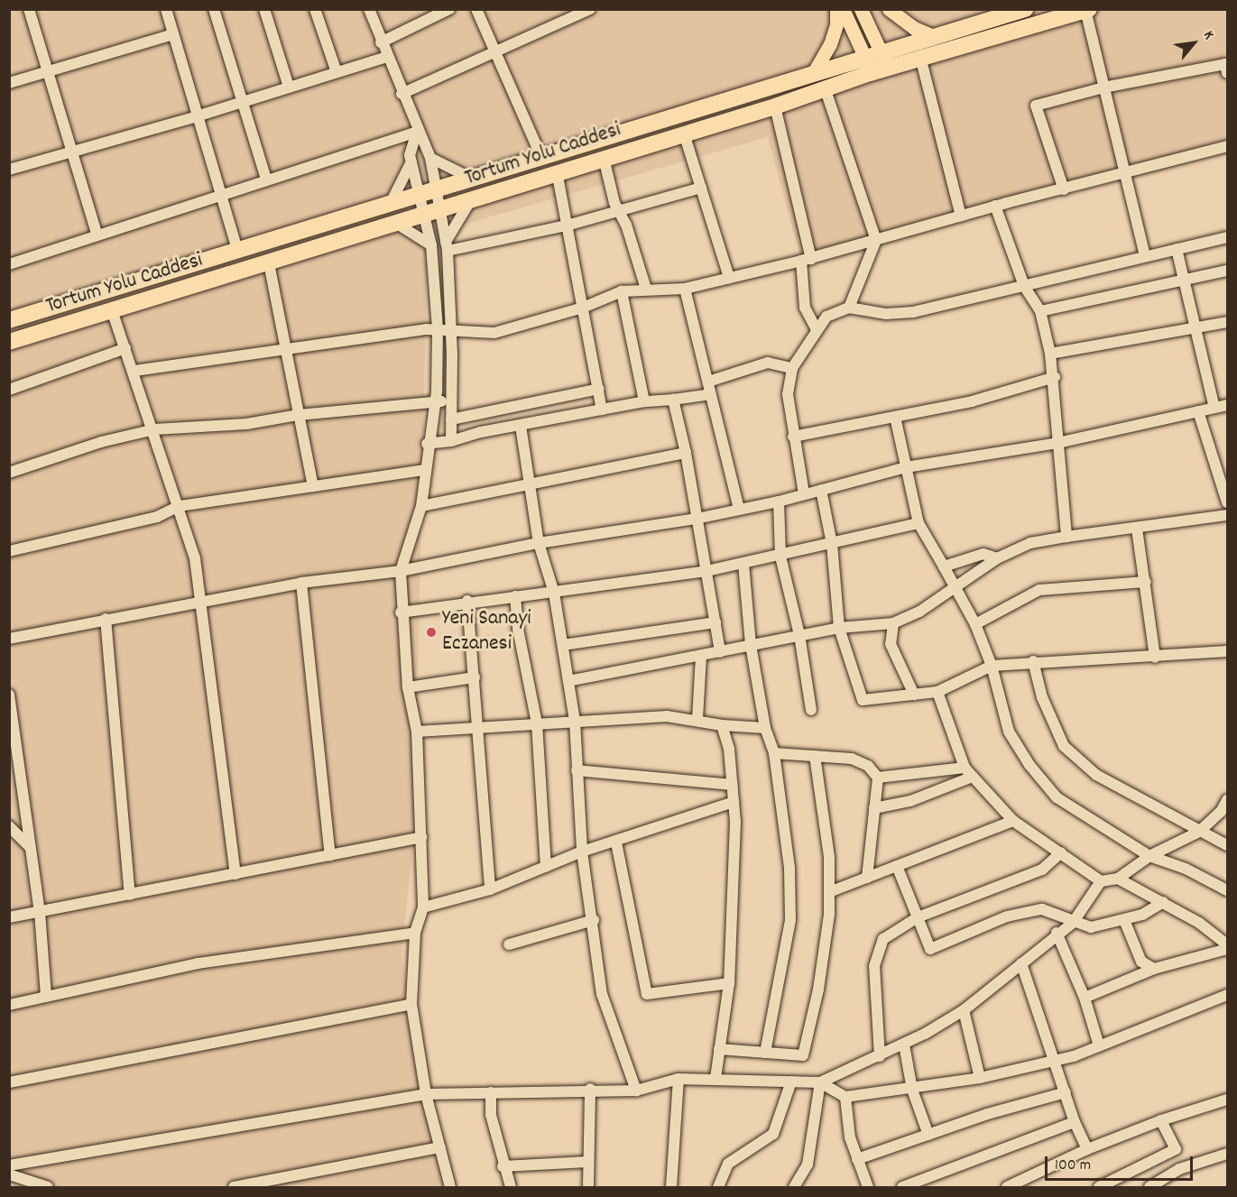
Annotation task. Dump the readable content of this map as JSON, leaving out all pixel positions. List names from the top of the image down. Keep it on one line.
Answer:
{"streets":{"highway":["Tortum Yolu Caddesi"]},"places":["Yeni Sanayi Eczanesi"],"scale_bar":"100 m","north":"top right"}
